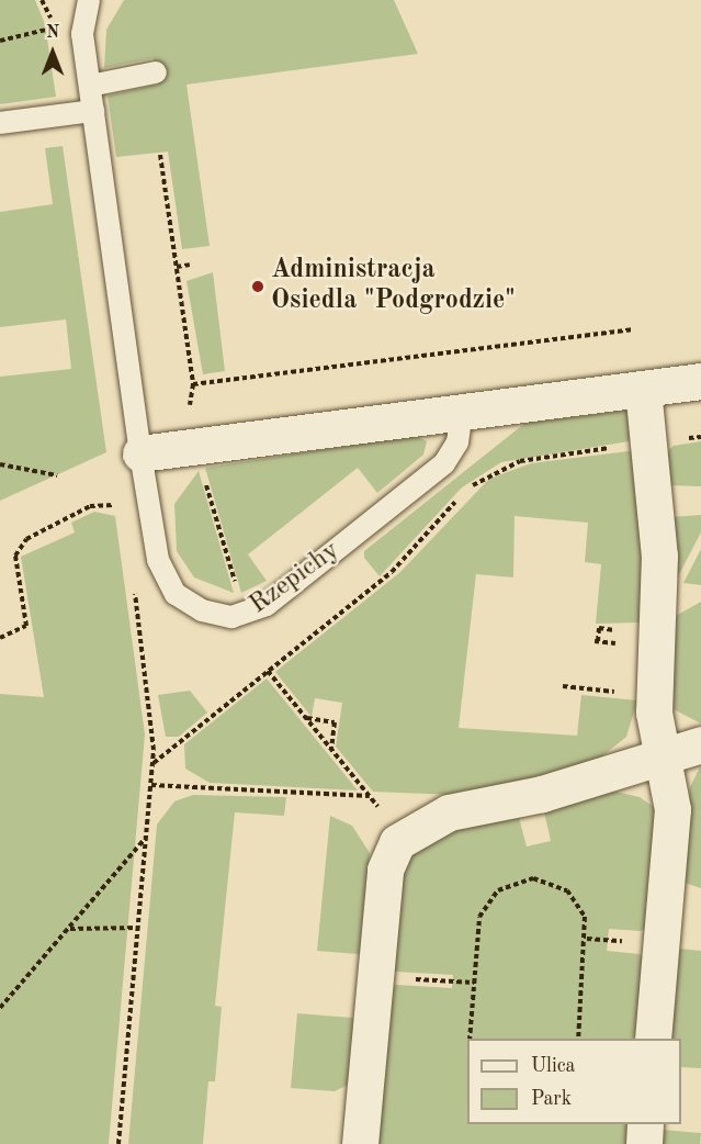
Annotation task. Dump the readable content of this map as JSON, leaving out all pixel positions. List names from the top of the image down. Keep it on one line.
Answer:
{"streets":{"lane":["Rzepichy"]},"places":["Administracja Osiedla \"Podgrodzie\""],"legend":["Ulica","Park"],"north":"top"}
